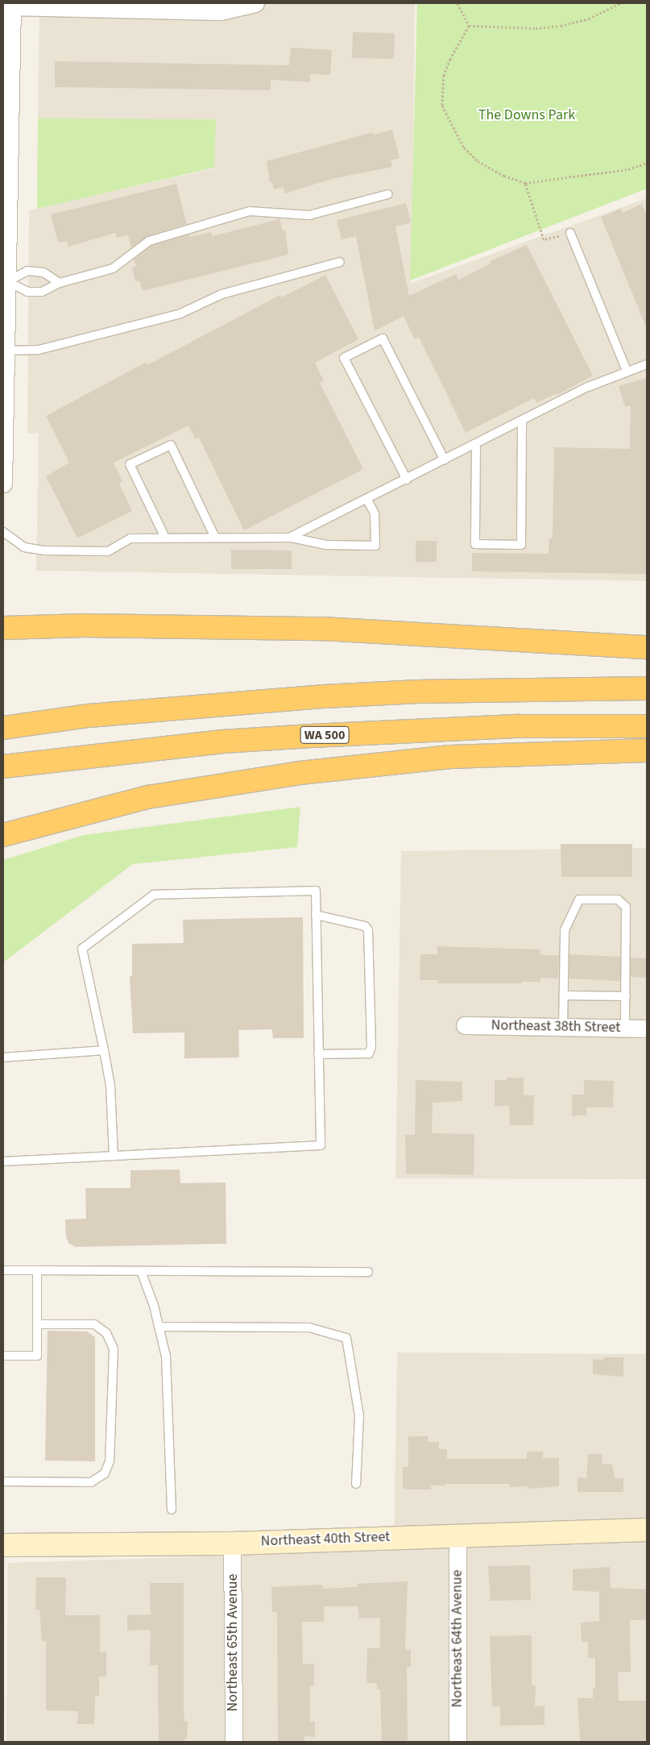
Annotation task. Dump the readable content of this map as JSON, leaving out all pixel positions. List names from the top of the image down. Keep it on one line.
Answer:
{"streets":{"highway":["WA 500"],"street":["Northeast 38th Street","Northeast 40th Street","Northeast 64th Avenue","Northeast 65th Avenue"]},"crossings":[["Northeast 40th Street","Northeast 64th Avenue"],["Northeast 40th Street","Northeast 65th Avenue"]],"parks":["The Downs Park"]}
